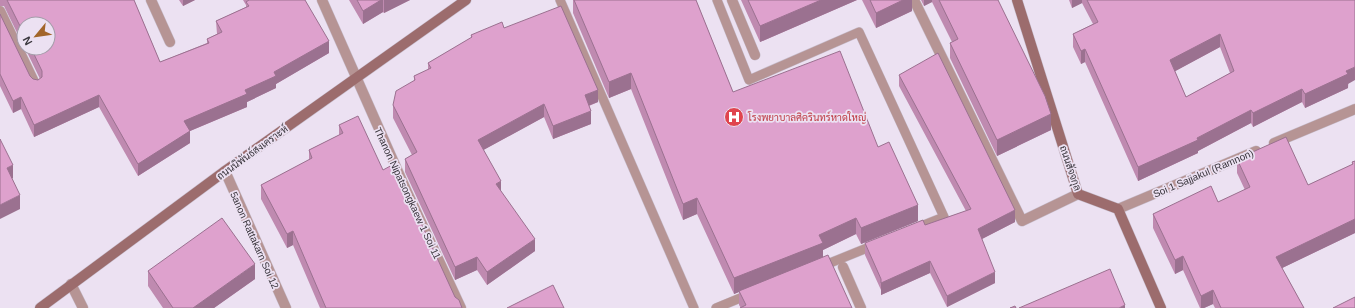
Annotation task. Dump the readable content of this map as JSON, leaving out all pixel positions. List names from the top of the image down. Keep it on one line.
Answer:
{"streets":{"main road":["ถนนนิพันธ์สงเคราะห์","ถนนสัจจกุล"],"street":["Soi 1 Sajjakul (Ramnon)","Thanon Nipatsongkaew 1 Soi 11","5anon Rattakarn Soi 12"]},"crossings":[["ถนนนิพันธ์สงเคราะห์","Thanon Nipatsongkaew 1 Soi 11"],["ถนนนิพันธ์สงเคราะห์","5anon Rattakarn Soi 12"],["ถนนสัจจกุล","Soi 1 Sajjakul (Ramnon)"]],"places":{"hospital":["โรงพยาบาลศิครินทร์หาดใหญ่"]},"north":"bottom left"}
